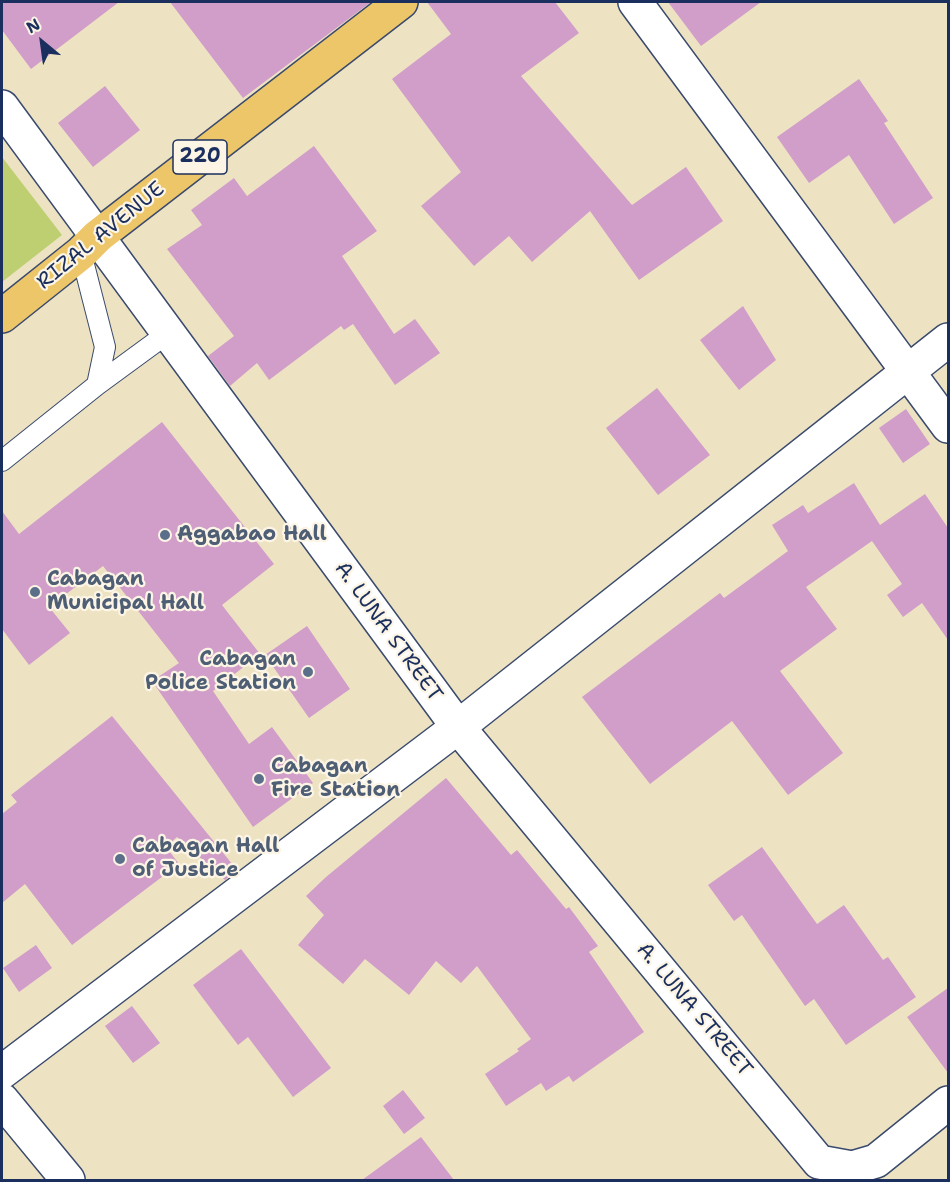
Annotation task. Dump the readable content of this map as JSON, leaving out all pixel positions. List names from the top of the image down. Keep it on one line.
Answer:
{"streets":{"main road":["220","RIZAL AVENUE"],"street":["A. LUNA STREET"]},"crossings":[["RIZAL AVENUE","A. LUNA STREET"]],"places":["Aggabao Hall","Cabagan Municipal Hall","Cabagan Police Station","Cabagan Fire Station","Cabagan Hall of Justice"],"north":"top left"}
